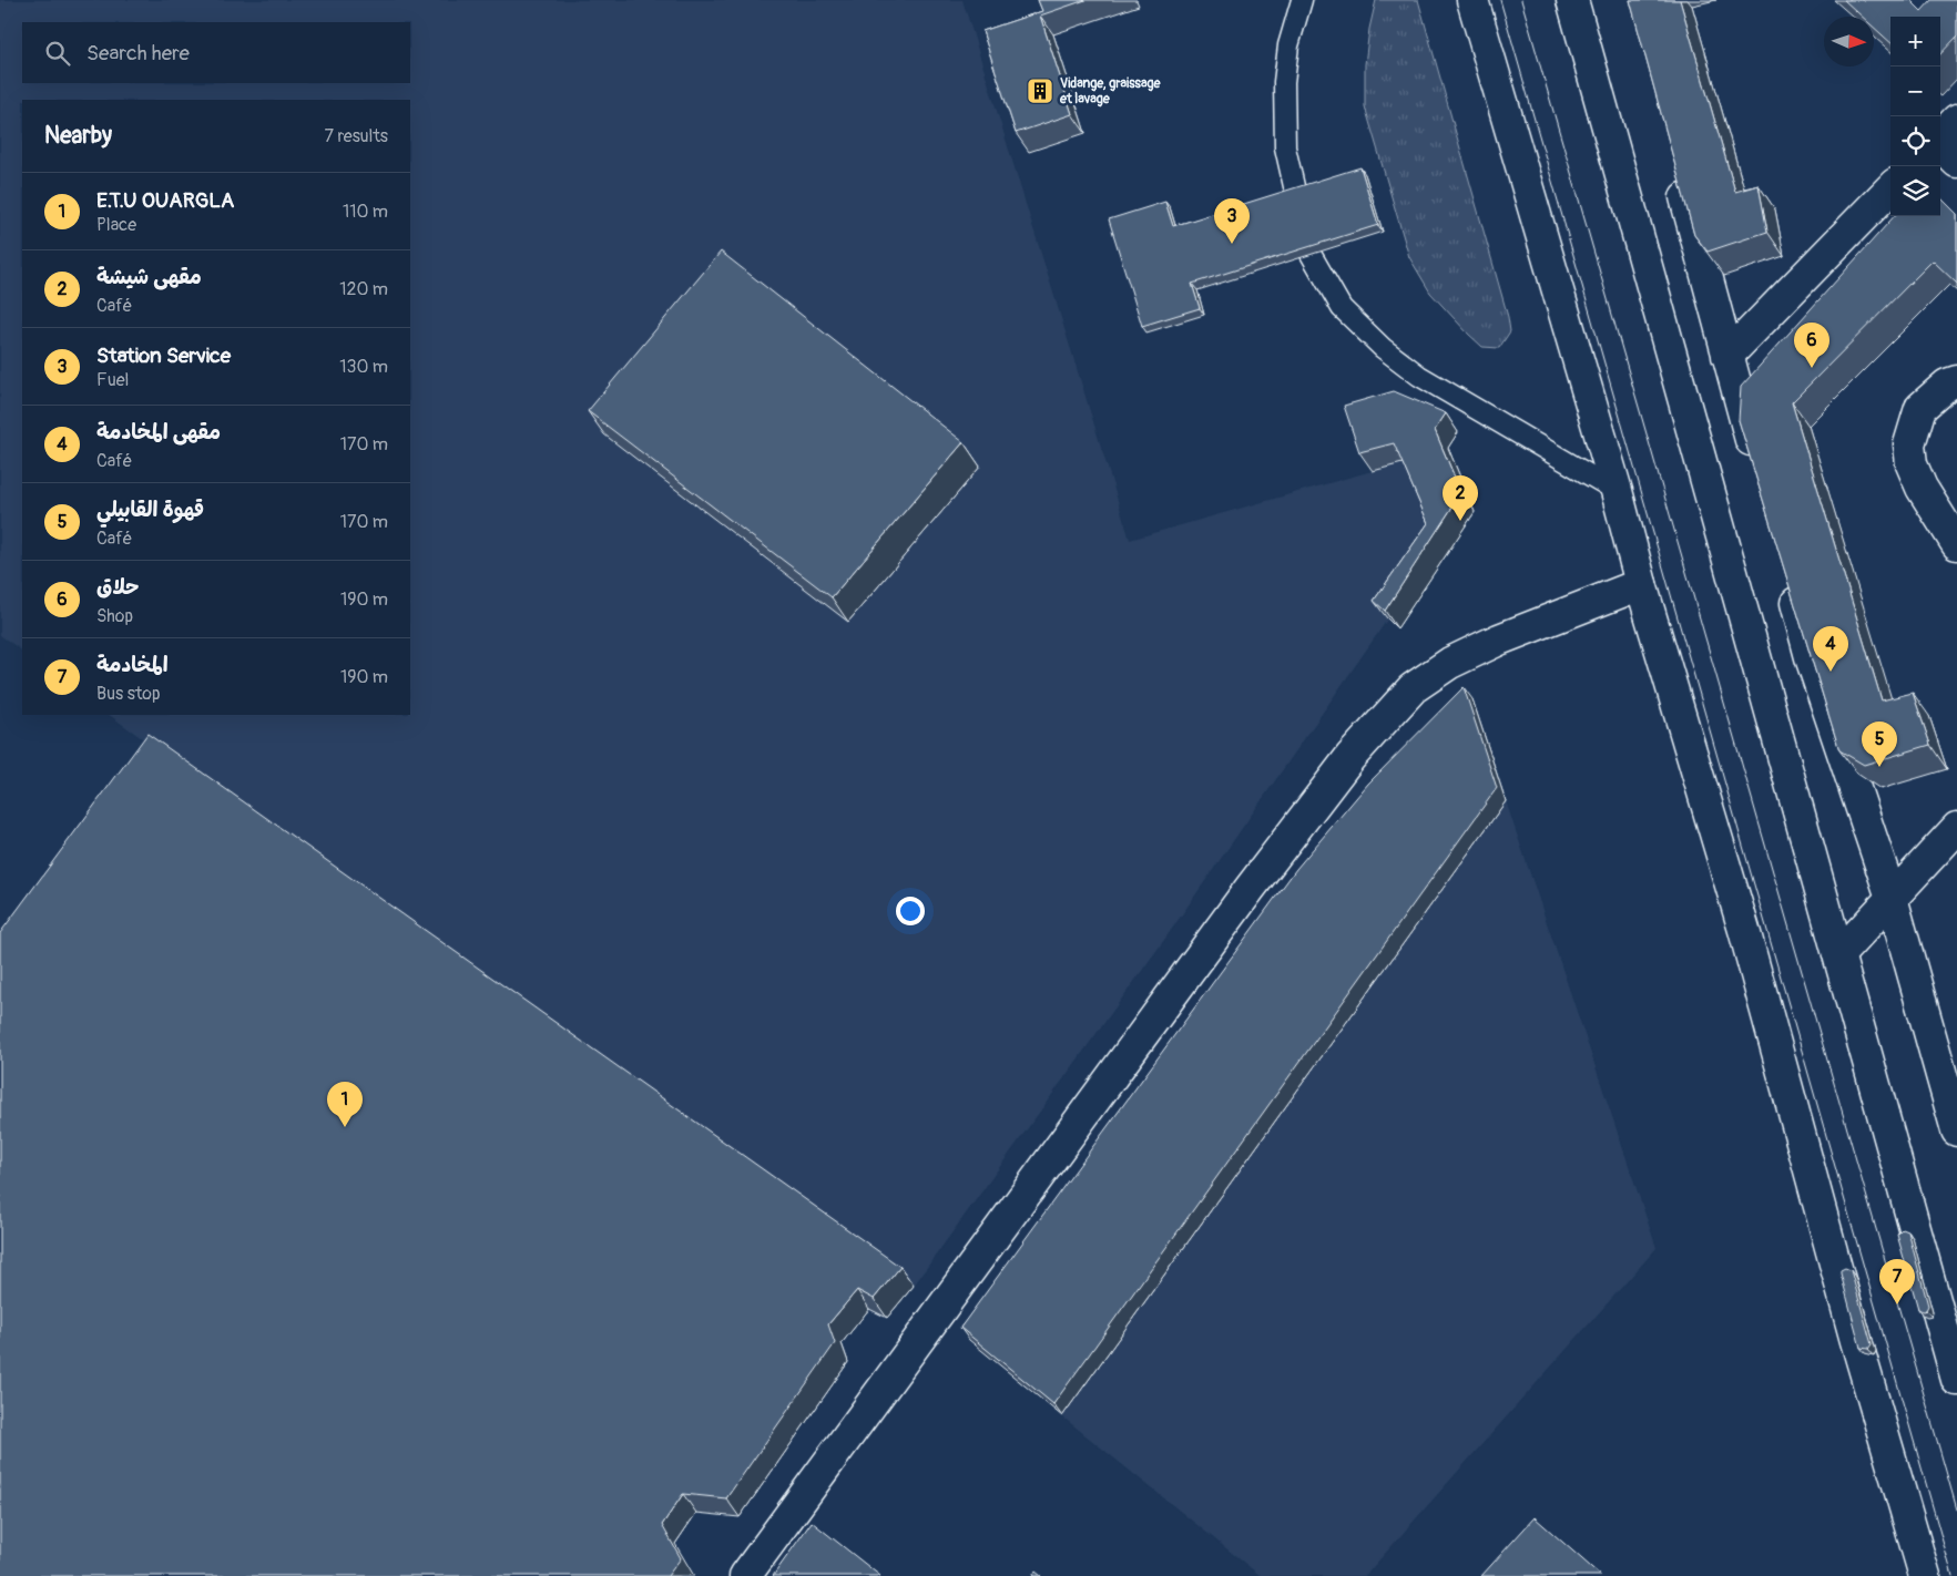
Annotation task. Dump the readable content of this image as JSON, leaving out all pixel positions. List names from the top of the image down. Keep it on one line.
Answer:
{"places":{"building":["Vidange, graissage et lavage"]},"north":"right","page":{"map_buttons":["+","−"],"search":"Search here","heading":["Nearby","7 results"],"list":[{"mark":"1","name":"E.T.U OUARGLA","note":"Place","value":"110 m"},{"mark":"2","name":"مقهى شيشة","note":"Café","value":"120 m"},{"mark":"3","name":"Station Service","note":"Fuel","value":"130 m"},{"mark":"4","name":"مقهى المخادمة","note":"Café","value":"170 m"},{"mark":"5","name":"قهوة القابيلي","note":"Café","value":"170 m"},{"mark":"6","name":"حلاق","note":"Shop","value":"190 m"},{"mark":"7","name":"المخادمة","note":"Bus stop","value":"190 m"}],"pins":["3","6","2","4","5","1","7"]}}
